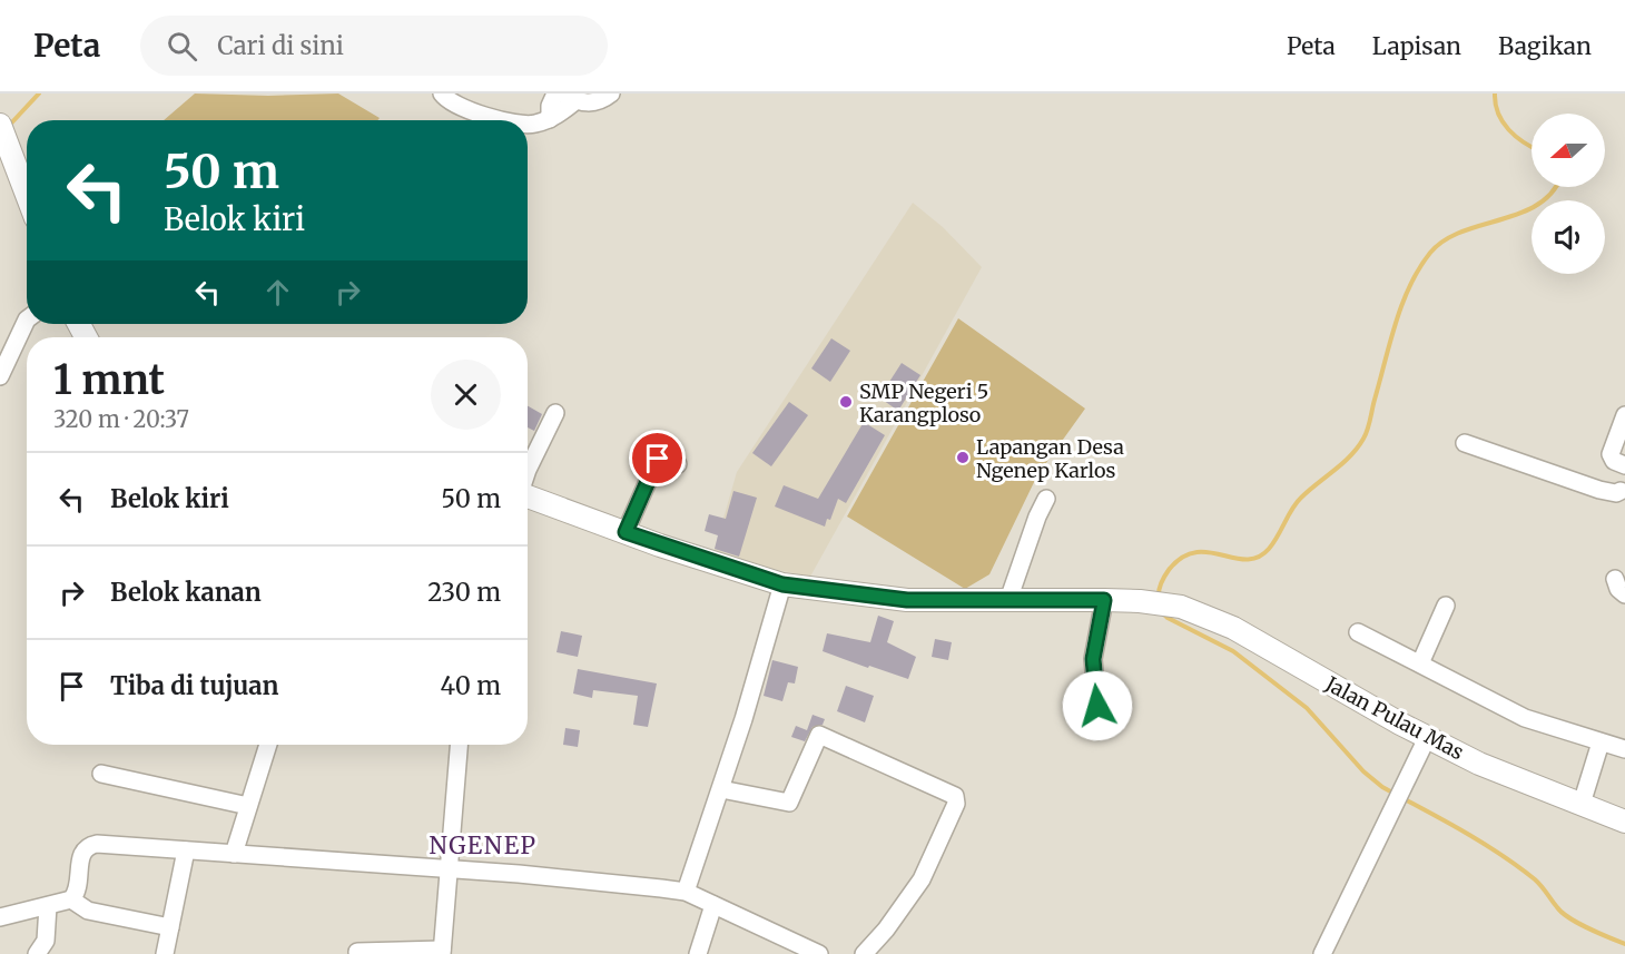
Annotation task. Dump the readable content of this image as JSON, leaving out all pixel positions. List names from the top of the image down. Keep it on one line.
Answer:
{"streets":{"street":["Jalan Pulau Mas"]},"districts":["NGENEP"],"places":["SMP Negeri 5 Karangploso","Lapangan Desa Ngenep Karlos"],"north":"left","page":{"header":"Peta","search":"Cari di sini","nav":["Peta","Lapisan","Bagikan"],"turn":["50 m","Belok kiri"],"heading":["1 mnt","320 m · 20:37"],"list":[{"name":"Belok kiri","value":"50 m"},{"name":"Belok kanan","value":"230 m"},{"name":"Tiba di tujuan","value":"40 m"}]}}
